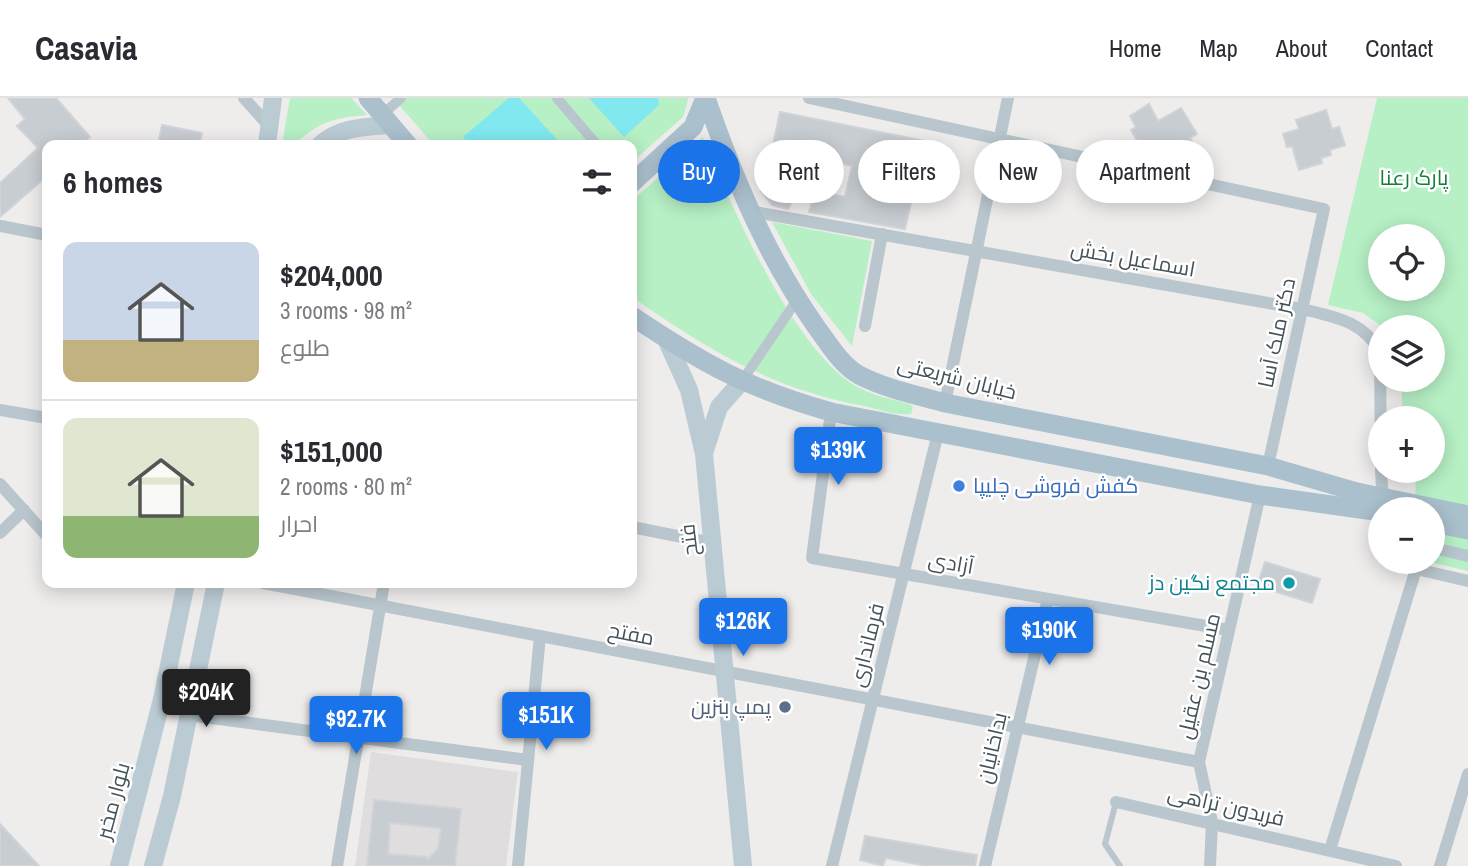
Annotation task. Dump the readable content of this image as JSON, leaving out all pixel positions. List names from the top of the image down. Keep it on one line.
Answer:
{"streets":{"main road":["خیابان شریعتی","فتح","بلوار مخبر"],"street":["اسماعیل بخش","دکتر ملک آسا","آزادی","مفتح","فرمانداری","مسلم بن عقیل","بداخانیان","فریدون تراهی"]},"crossings":[["اسماعیل بخش","دکتر ملک آسا"],["اسماعیل بخش","خیابان شریعتی"],["دکتر ملک آسا","خیابان شریعتی"],["فتح","مفتح"],["آزادی","فرمانداری"],["آزادی","مسلم بن عقیل"],["آزادی","بداخانیان"],["مفتح","فرمانداری"],["مفتح","مسلم بن عقیل"],["مفتح","بداخانیان"],["مسلم بن عقیل","فریدون تراهی"]],"parks":["پارک رعنا"],"places":["کفش فروشی چلیپا","مجتمع نگین دز","پمپ بنزین"],"page":{"header":"Casavia","nav":["Home","Map","About","Contact"],"chip":["Buy","Rent","Filters","New","Apartment"],"heading":"6 homes","map_buttons":["+","−"],"list":[{"name":"$204,000","note":"3 rooms · 98 m² · طلوع"},{"name":"$151,000","note":"2 rooms · 80 m² · احرار"}],"price":["$139K","$126K","$190K","$204K","$151K","$92.7K"]}}
